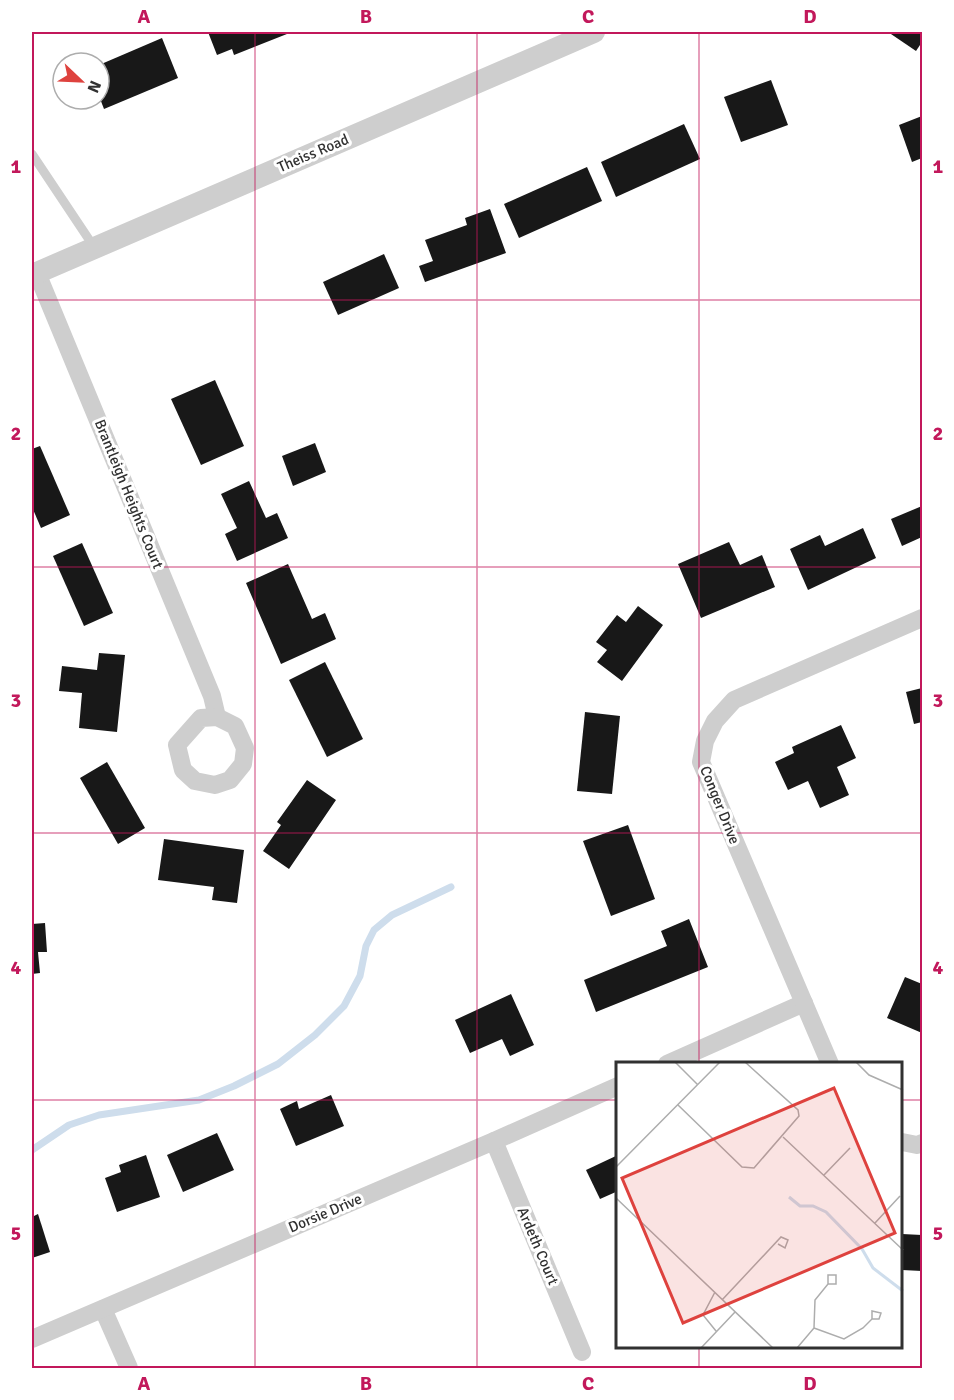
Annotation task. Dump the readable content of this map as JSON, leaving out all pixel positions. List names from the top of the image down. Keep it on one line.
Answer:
{"streets":{"street":["Theiss Road","Brantleigh Heights Court","Conger Drive","Dorsie Drive","Ardeth Court"]},"crossings":[["Theiss Road","Brantleigh Heights Court"],["Dorsie Drive","Ardeth Court"]],"north":"bottom right","grid":{"columns":["A","B","C","D"],"rows":["1","2","3","4","5"]}}
